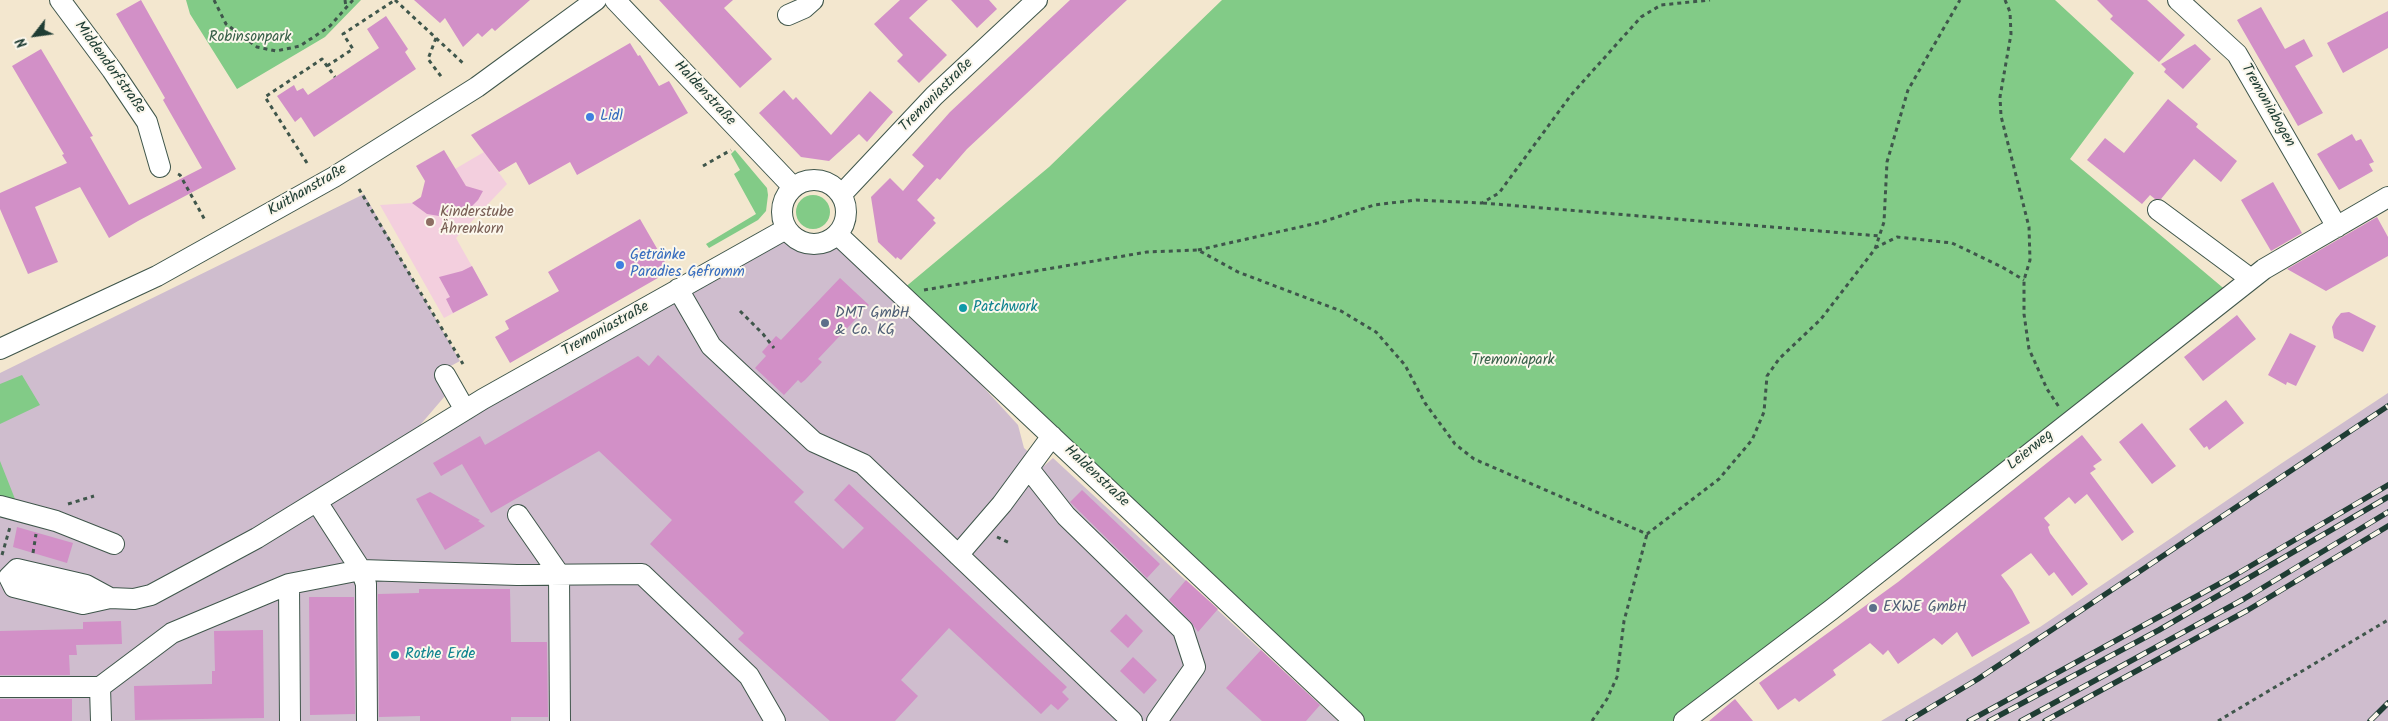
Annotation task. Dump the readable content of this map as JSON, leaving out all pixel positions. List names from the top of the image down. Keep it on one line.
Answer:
{"streets":{"street":["Middendorfstraße","Haldenstraße","Tremoniastraße","Tremoniabogen","Kuithanstraße","Leierweg"]},"crossings":[["Haldenstraße","Tremoniastraße"],["Tremoniabogen","Leierweg"]],"parks":["Robinsonpark","Tremoniapark"],"places":["Lidl","Kinderstube Ährenkorn","Getränke Paradies Gefromm","Patchwork","DMT GmbH & Co. KG","EXWE GmbH","Rothe Erde"],"north":"bottom left"}
